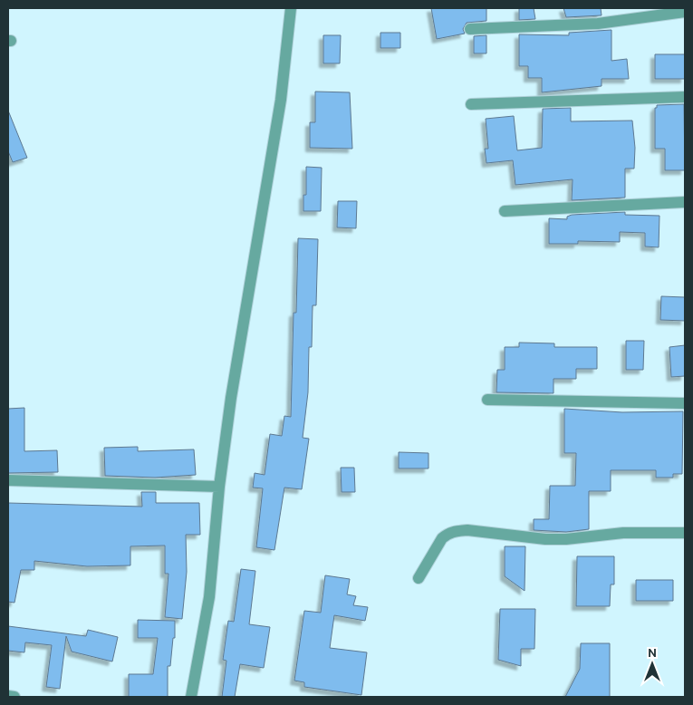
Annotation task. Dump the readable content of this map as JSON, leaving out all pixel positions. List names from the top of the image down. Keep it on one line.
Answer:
{"north":"top"}
